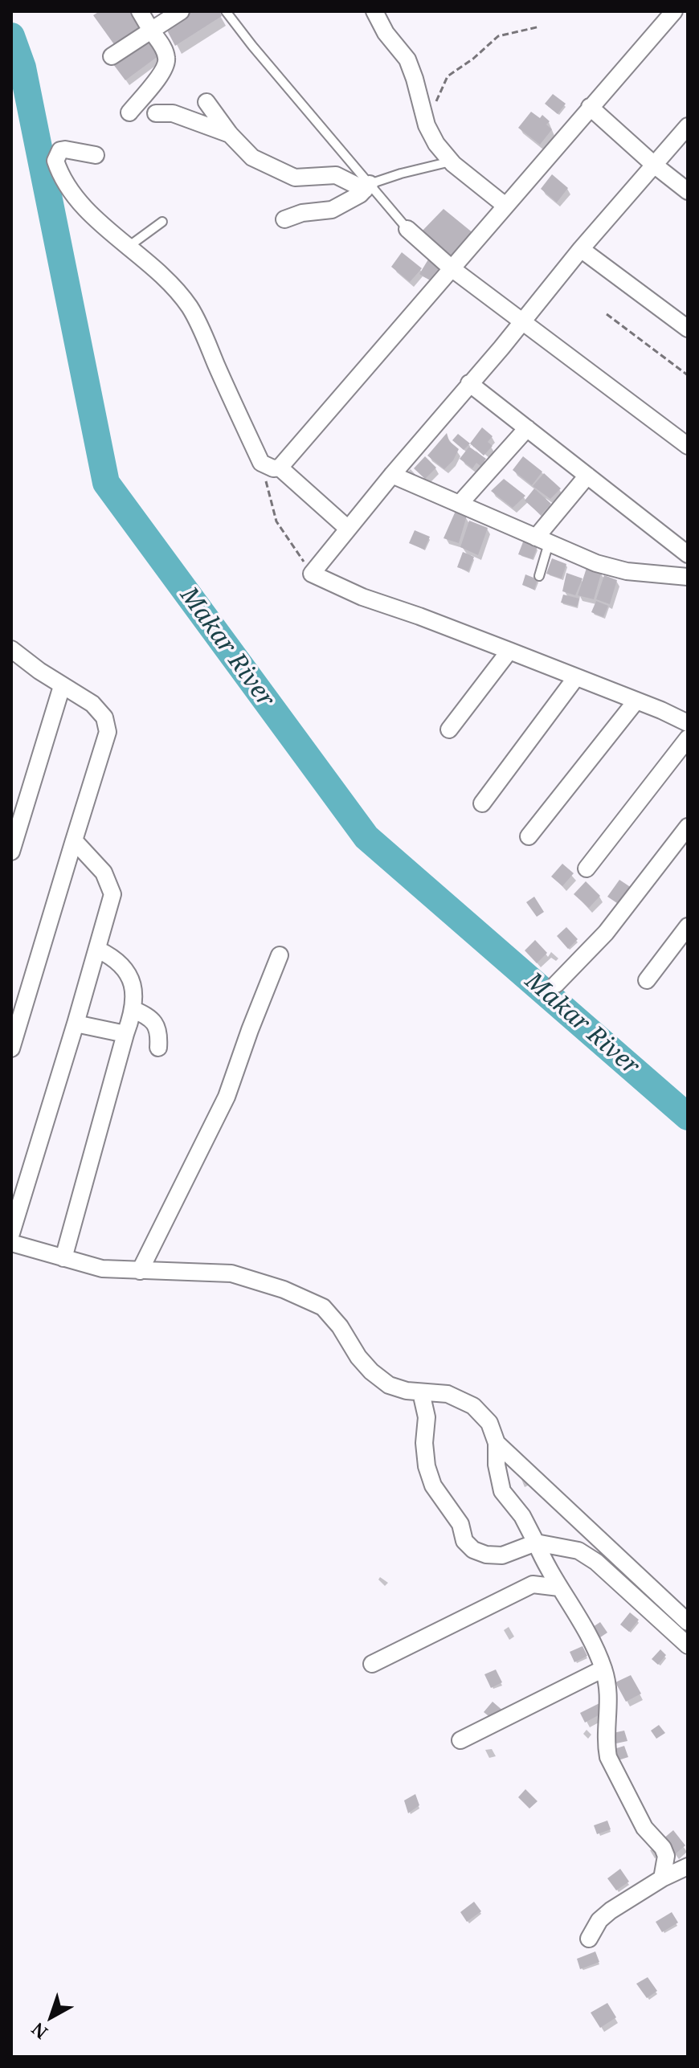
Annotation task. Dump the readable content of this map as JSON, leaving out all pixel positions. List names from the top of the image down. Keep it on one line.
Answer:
{"water":["Makar River"],"north":"bottom left"}
